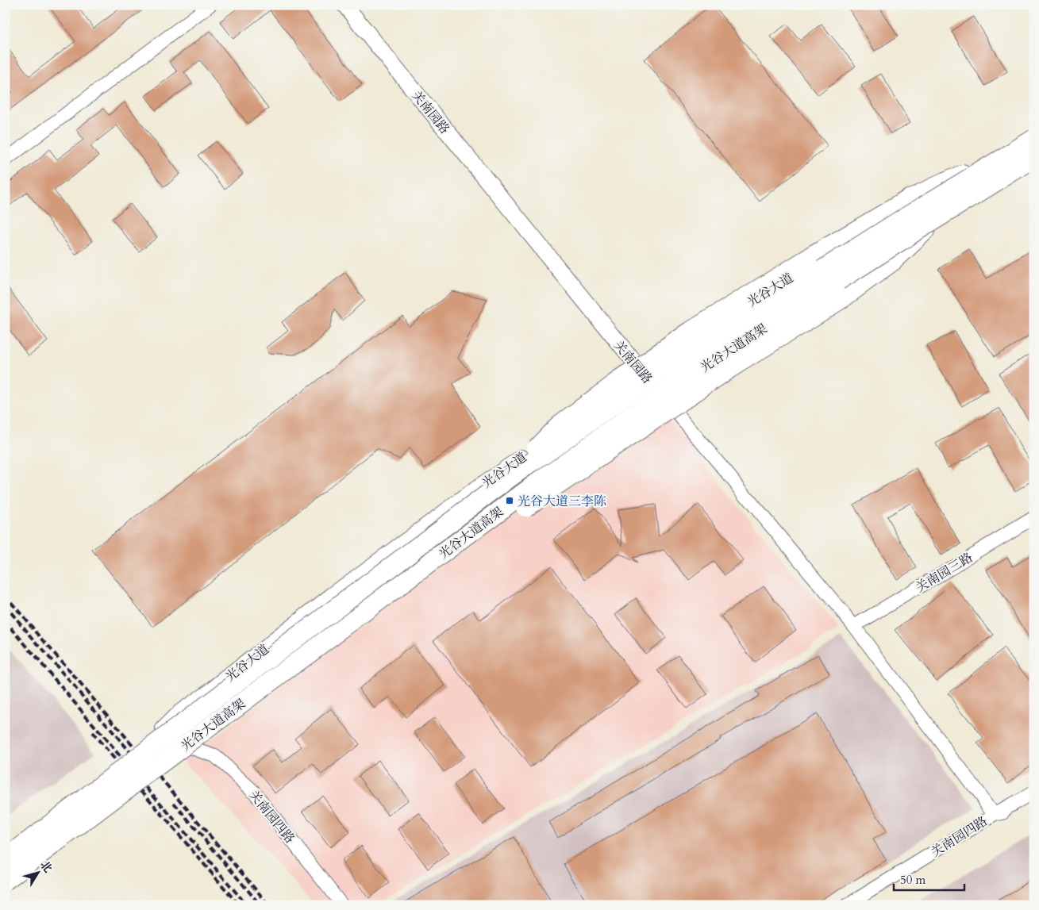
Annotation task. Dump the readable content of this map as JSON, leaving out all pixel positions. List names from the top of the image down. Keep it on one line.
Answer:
{"streets":{"highway":["光谷大道高架"],"main road":["关南园路","光谷大道"],"street":["关南园三路","关南园四路"]},"crossings":[["关南园路","光谷大道"],["光谷大道","关南园四路"]],"places":{"transit":["光谷大道三李陈"]},"scale_bar":"50 m","north":"top right"}
